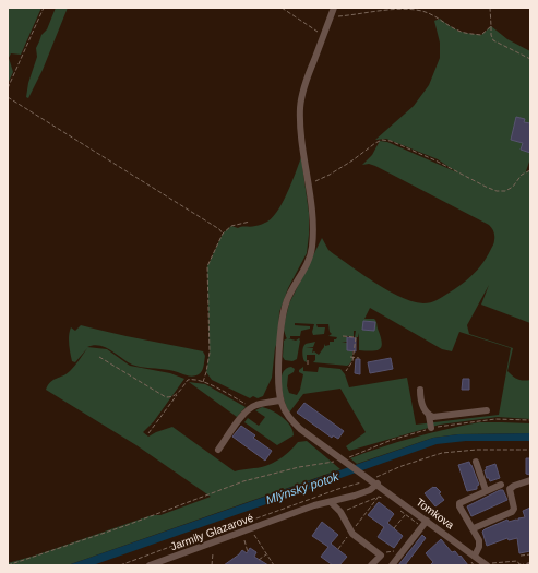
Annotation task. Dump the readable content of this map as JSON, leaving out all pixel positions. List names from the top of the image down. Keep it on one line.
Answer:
{"streets":{"street":["Tomkova","Jarmily Glazarové"]},"crossings":[["Tomkova","Jarmily Glazarové"]],"water":["Mlýnský potok"]}
